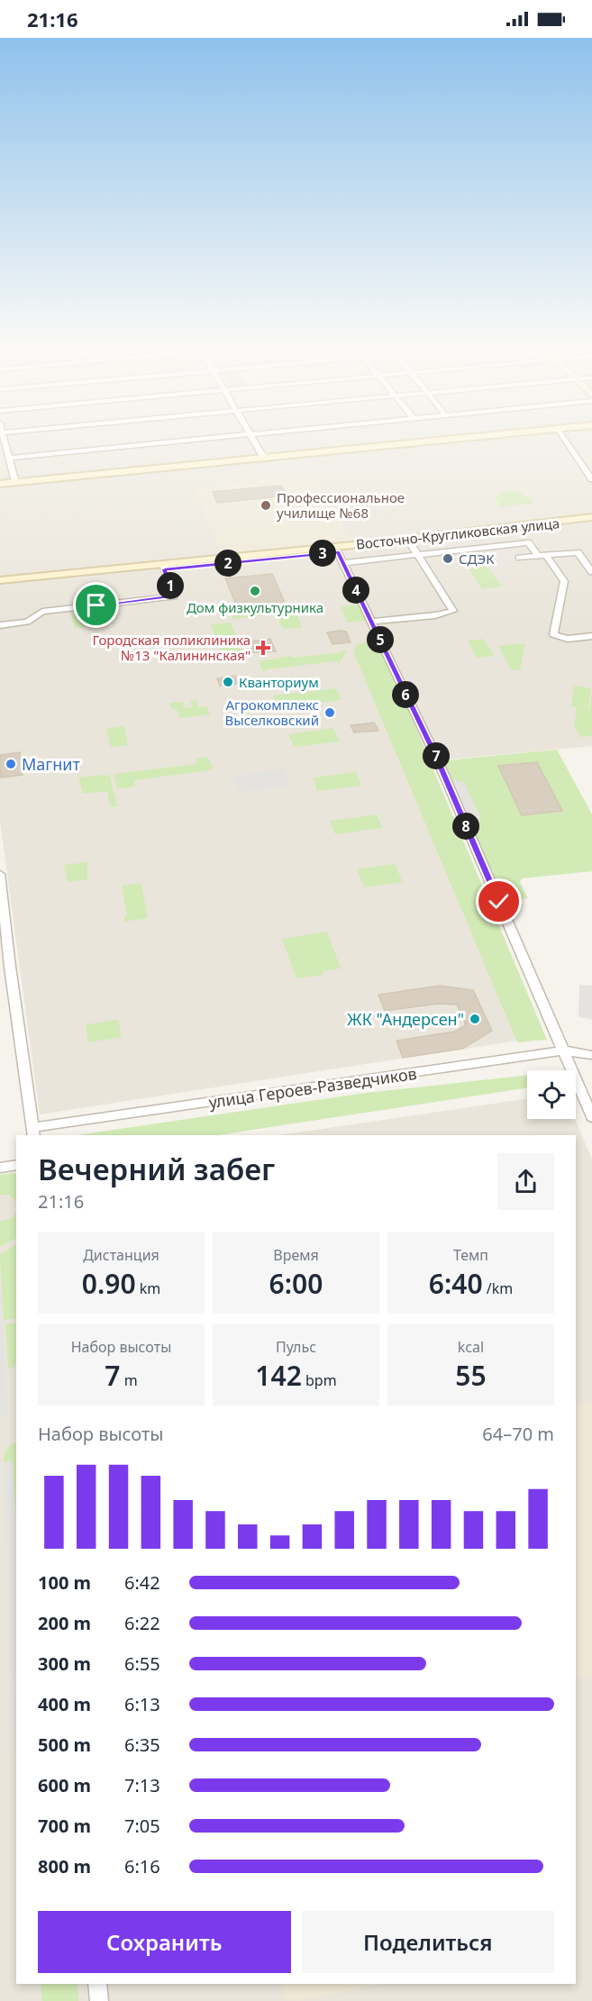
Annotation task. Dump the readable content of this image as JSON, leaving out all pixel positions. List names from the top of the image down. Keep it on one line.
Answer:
{"streets":{"street":["Восточно-Кругликовская улица","улица Героев-Разведчиков"]},"places":{"other":["Профессиональное училище №68","СДЭК","Дом физкультурника","Кванториум","Агрокомплекс Выселковский","Магнит","ЖК \"Андерсен\""],"health":["Городская поликлиника №13 \"Калининская\""]},"page":{"status":"21:16","pins":["3","2","1","4","5","6","7","8"],"heading":["Вечерний забег","21:16"],"stats":[["Дистанция","0.90 km"],["Время","6:00"],["Темп","6:40 /km"],["Набор высоты","7 m"],["Пульс","142 bpm"],["kcal","55"]],"chart":["Набор высоты","64–70 m"],"list":[{"name":"100 m","note":"6:42"},{"name":"200 m","note":"6:22"},{"name":"300 m","note":"6:55"},{"name":"400 m","note":"6:13"},{"name":"500 m","note":"6:35"},{"name":"600 m","note":"7:13"},{"name":"700 m","note":"7:05"},{"name":"800 m","note":"6:16"}],"buttons":["Сохранить","Поделиться"]}}
